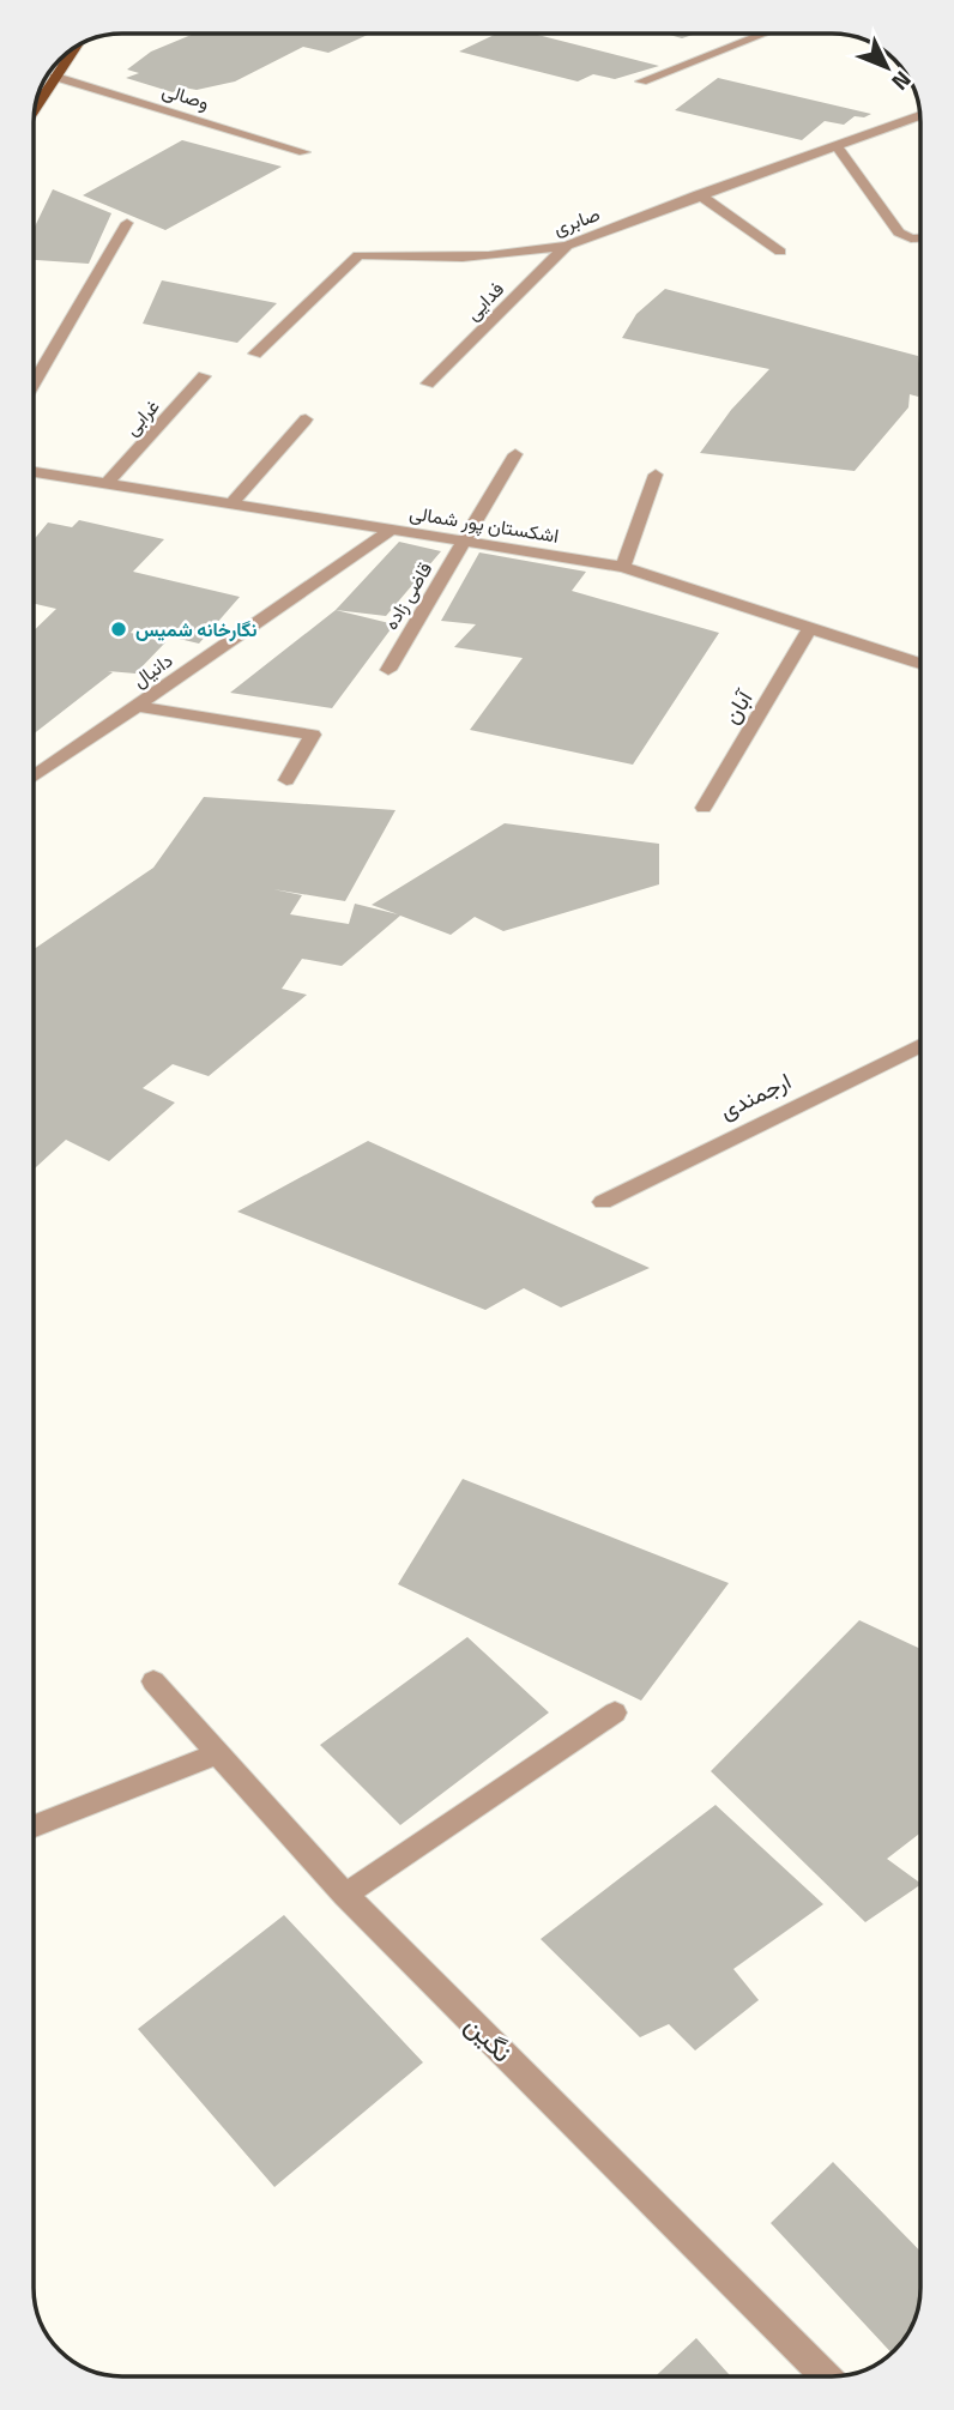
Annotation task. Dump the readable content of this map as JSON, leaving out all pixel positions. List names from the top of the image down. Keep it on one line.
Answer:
{"streets":{"street":["وصالی","صابری","فدایی","غرابی","اشکستان پور شمالی","قاضی زاده","دانیال","آبان","ارجمندی","نگین"]},"crossings":[["صابری","فدایی"],["غرابی","اشکستان پور شمالی"],["اشکستان پور شمالی","قاضی زاده"],["اشکستان پور شمالی","دانیال"],["اشکستان پور شمالی","آبان"]],"places":["نگارخانه شمیس"],"north":"bottom right"}
